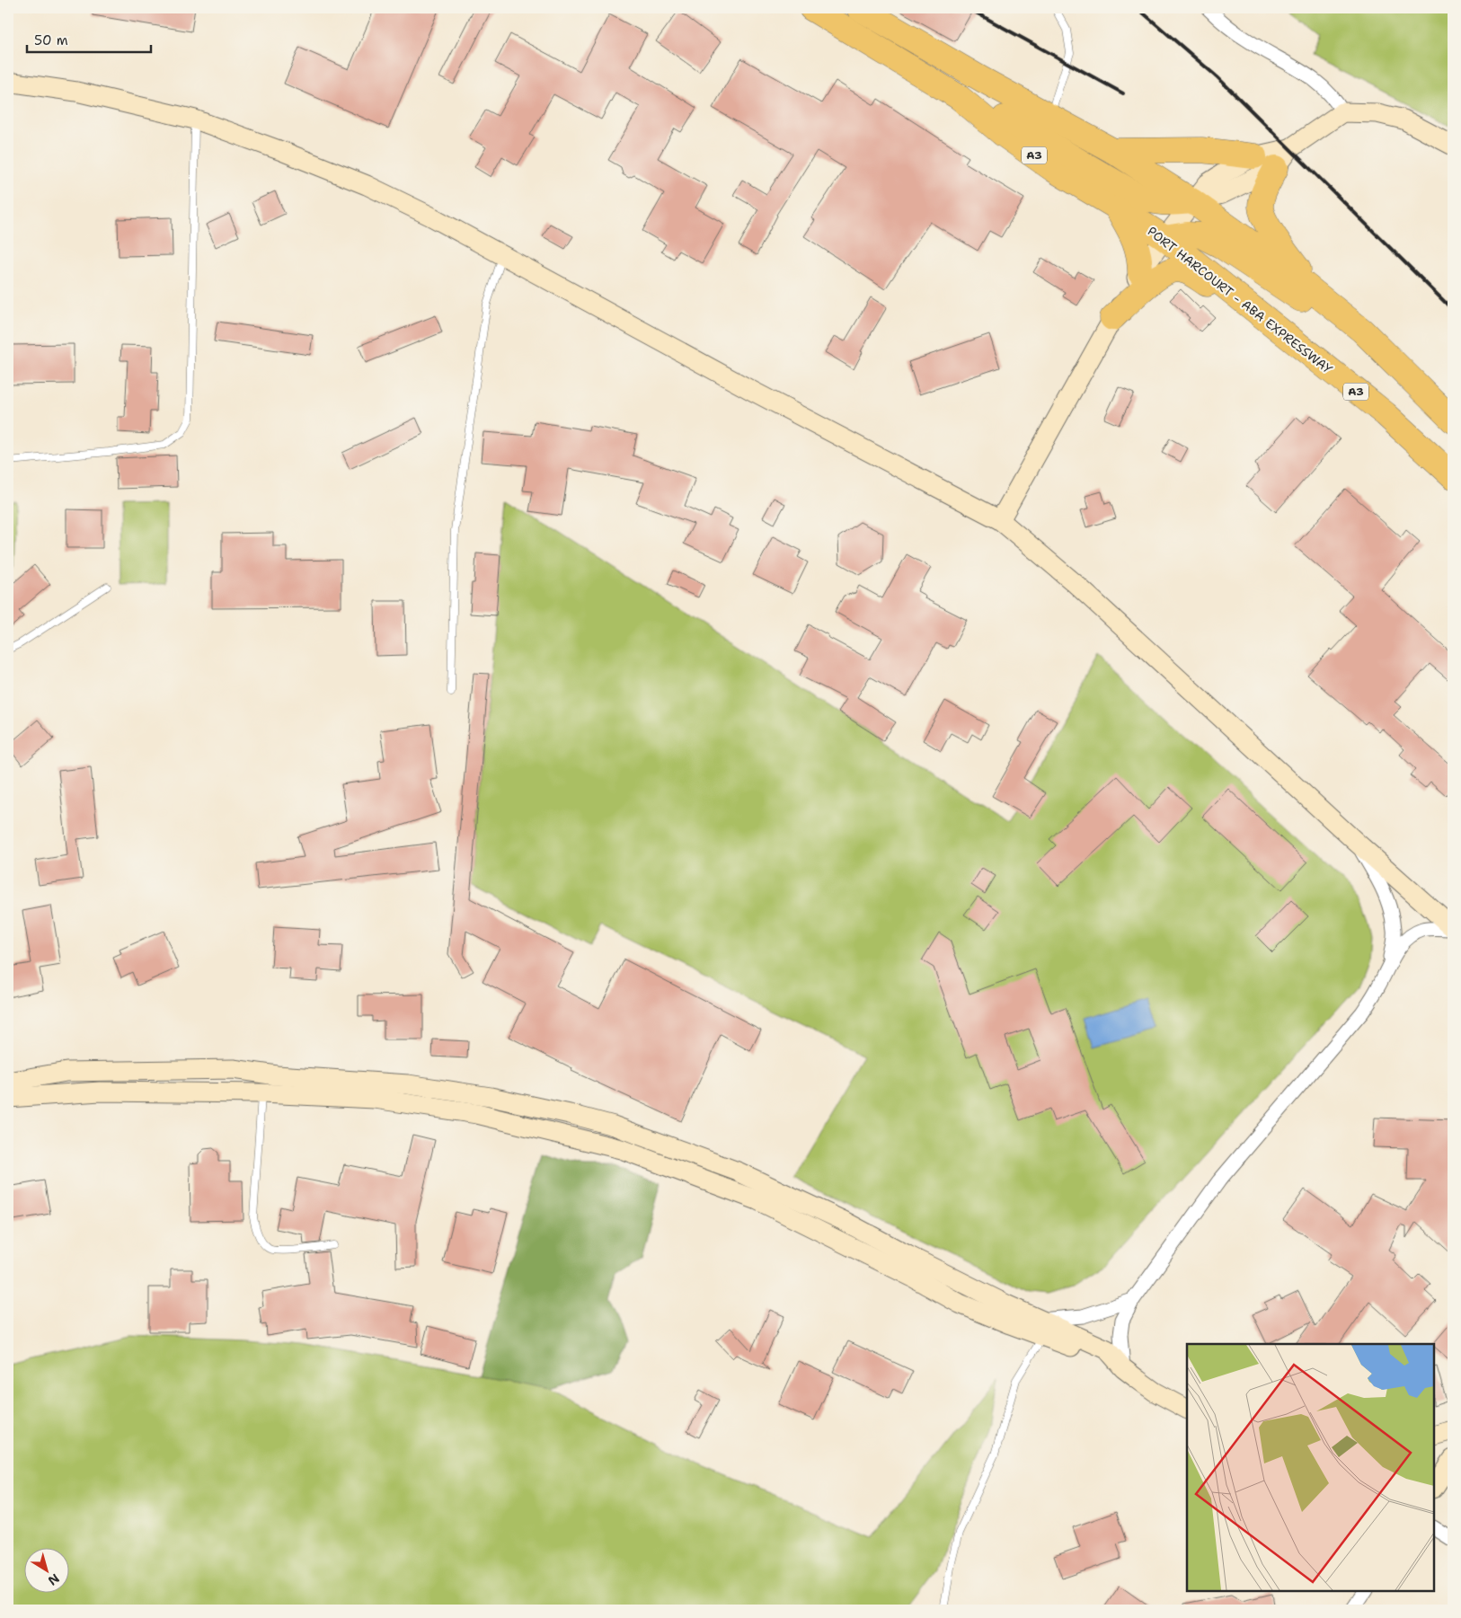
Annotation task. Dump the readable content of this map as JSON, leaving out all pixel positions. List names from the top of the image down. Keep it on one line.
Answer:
{"streets":{"highway":["A3","PORT HARCOURT - ABA EXPRESSWAY"]},"scale_bar":"50 m","north":"bottom right"}
